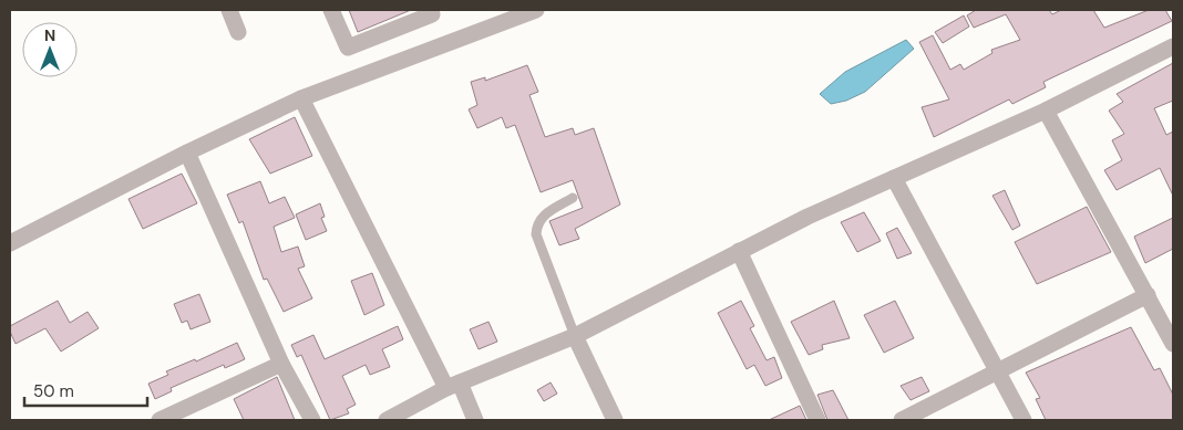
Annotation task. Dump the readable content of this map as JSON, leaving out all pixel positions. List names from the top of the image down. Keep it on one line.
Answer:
{"scale_bar":"50 m","north":"top"}
